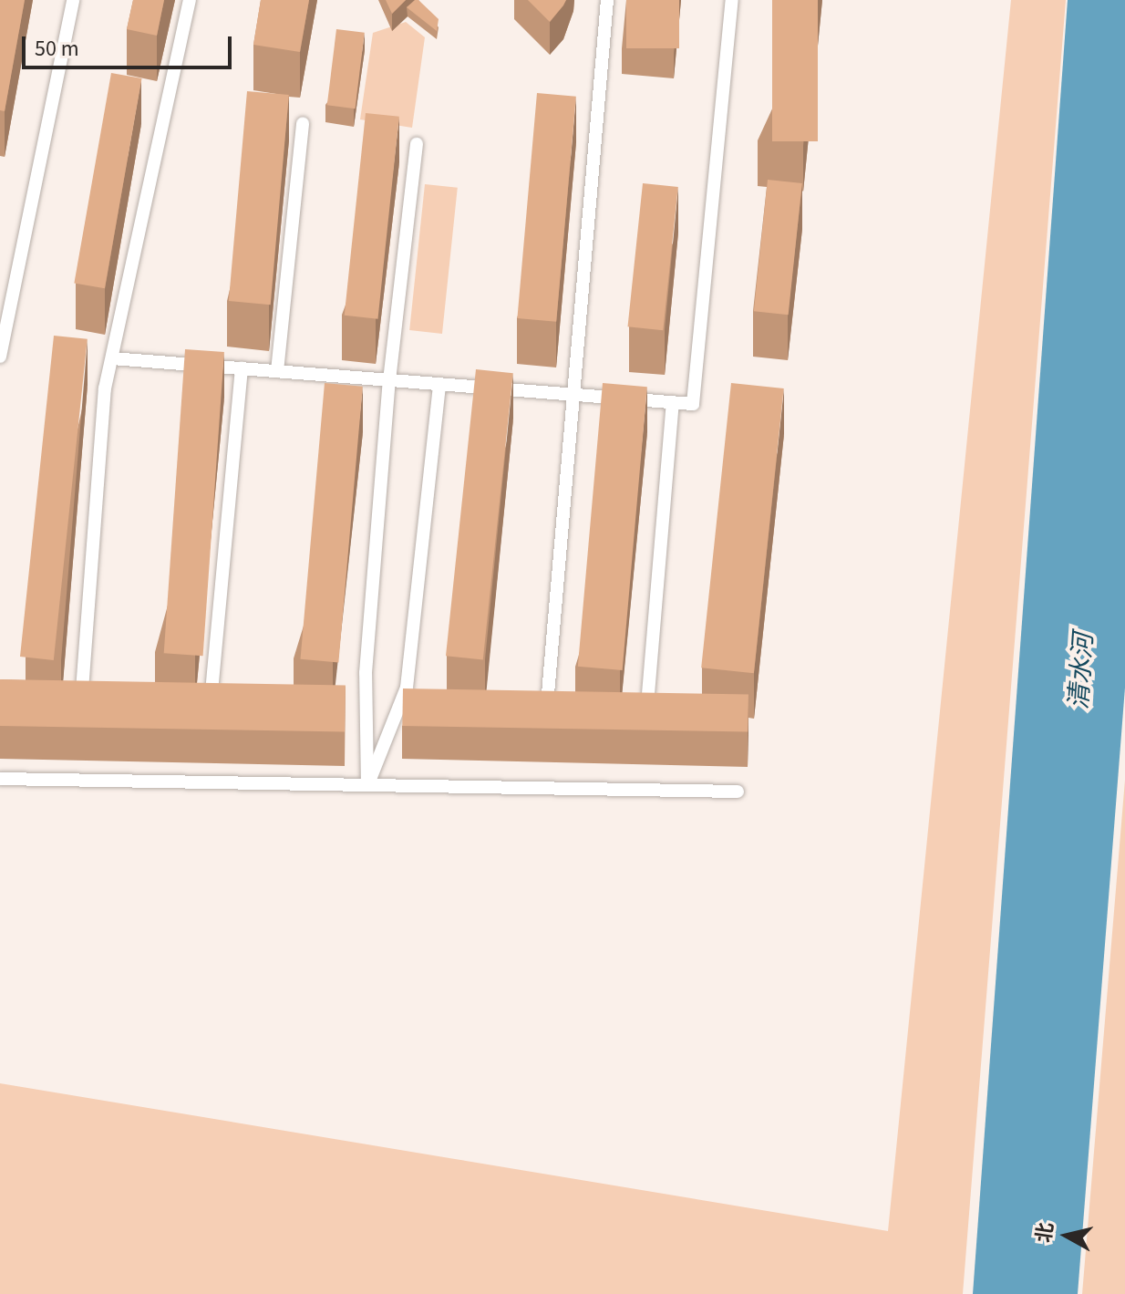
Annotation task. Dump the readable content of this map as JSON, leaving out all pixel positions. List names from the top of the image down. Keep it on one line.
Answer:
{"water":["清水河"],"scale_bar":"50 m","north":"left"}
